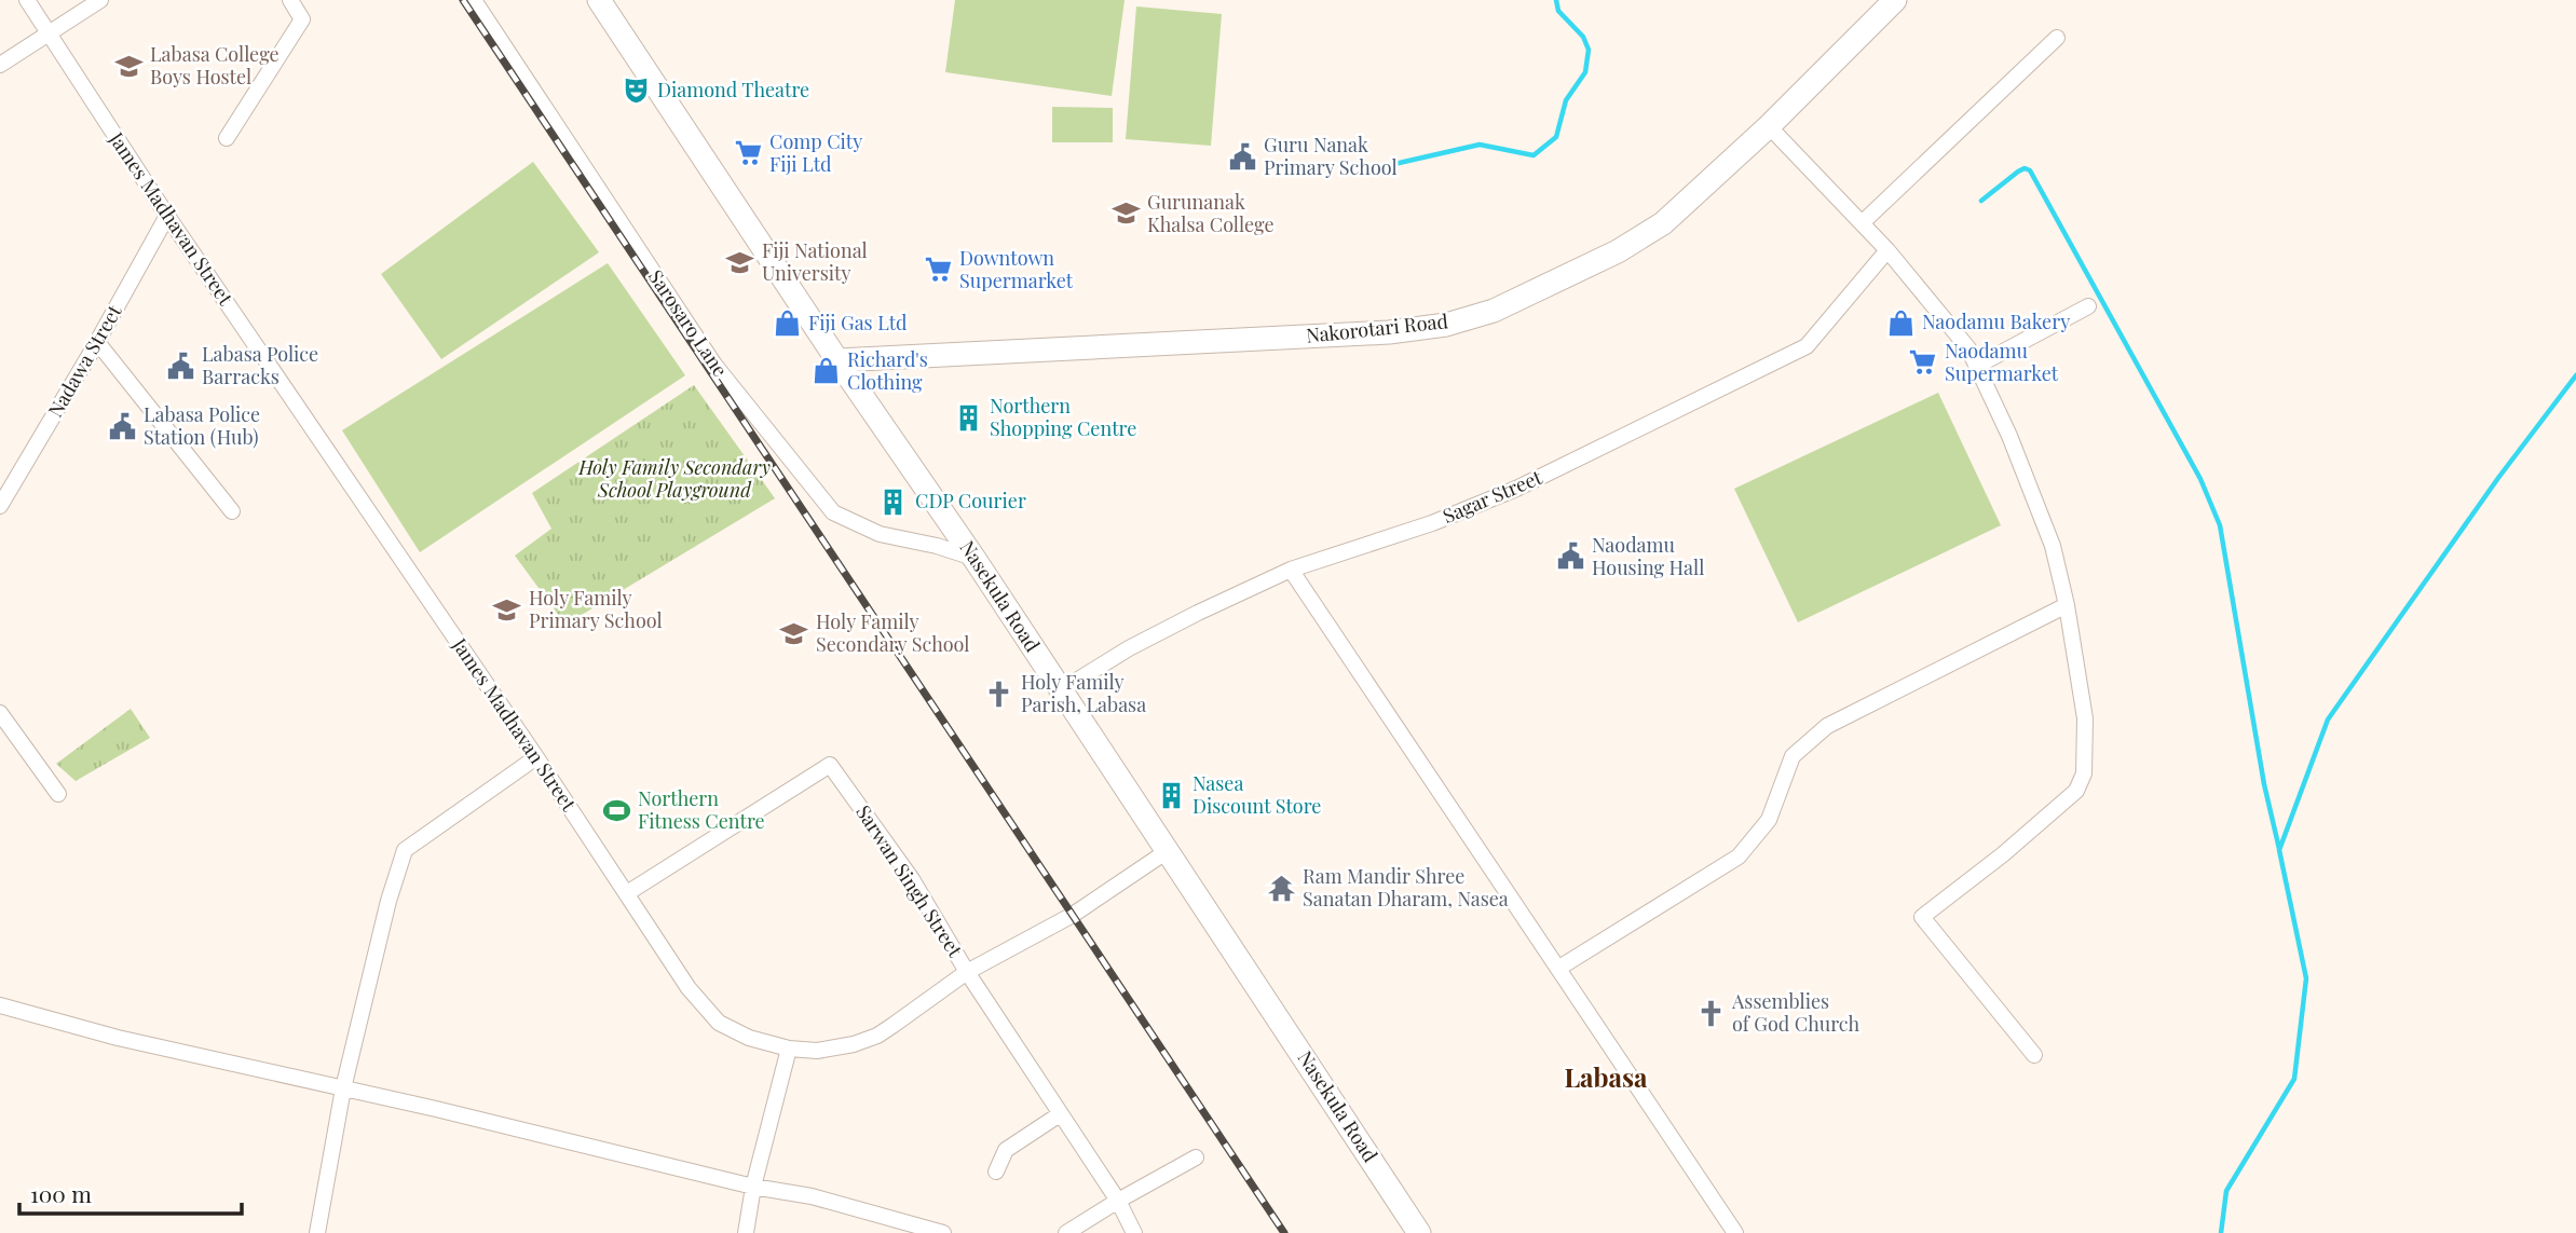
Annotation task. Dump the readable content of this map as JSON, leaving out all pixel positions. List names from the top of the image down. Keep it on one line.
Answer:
{"streets":{"main road":["Nakorotari Road","Nasekula Road"],"street":["James Madhavan Street","Sarosaro Lane","Nadawa Street","Sagar Street","Sarwan Singh Street"]},"crossings":[["James Madhavan Street","Nadawa Street"],["James Madhavan Street","Nasekula Road"],["James Madhavan Street","Sarwan Singh Street"],["Sarosaro Lane","Nasekula Road"],["Nakorotari Road","Nasekula Road"],["Sagar Street","Nasekula Road"]],"districts":["Labasa"],"parks":["Holy Family Secondary School Playground"],"places":{"school or university":["Labasa College Boys Hostel","Gurunanak Khalsa College","Fiji National University","Holy Family Primary School","Holy Family Secondary School"],"theatre":["Diamond Theatre"],"supermarket":["Comp City Fiji Ltd","Downtown Supermarket","Naodamu Supermarket"],"public building":["Guru Nanak Primary School","Labasa Police Barracks","Labasa Police Station (Hub)","Naodamu Housing Hall"],"shop":["Naodamu Bakery","Fiji Gas Ltd","Richard's Clothing"],"building":["Northern Shopping Centre","CDP Courier","Nasea Discount Store"],"church":["Holy Family Parish, Labasa","Assemblies of God Church"],"sports":["Northern Fitness Centre"],"temple":["Ram Mandir Shree Sanatan Dharam, Nasea"]},"scale_bar":"100 m"}
